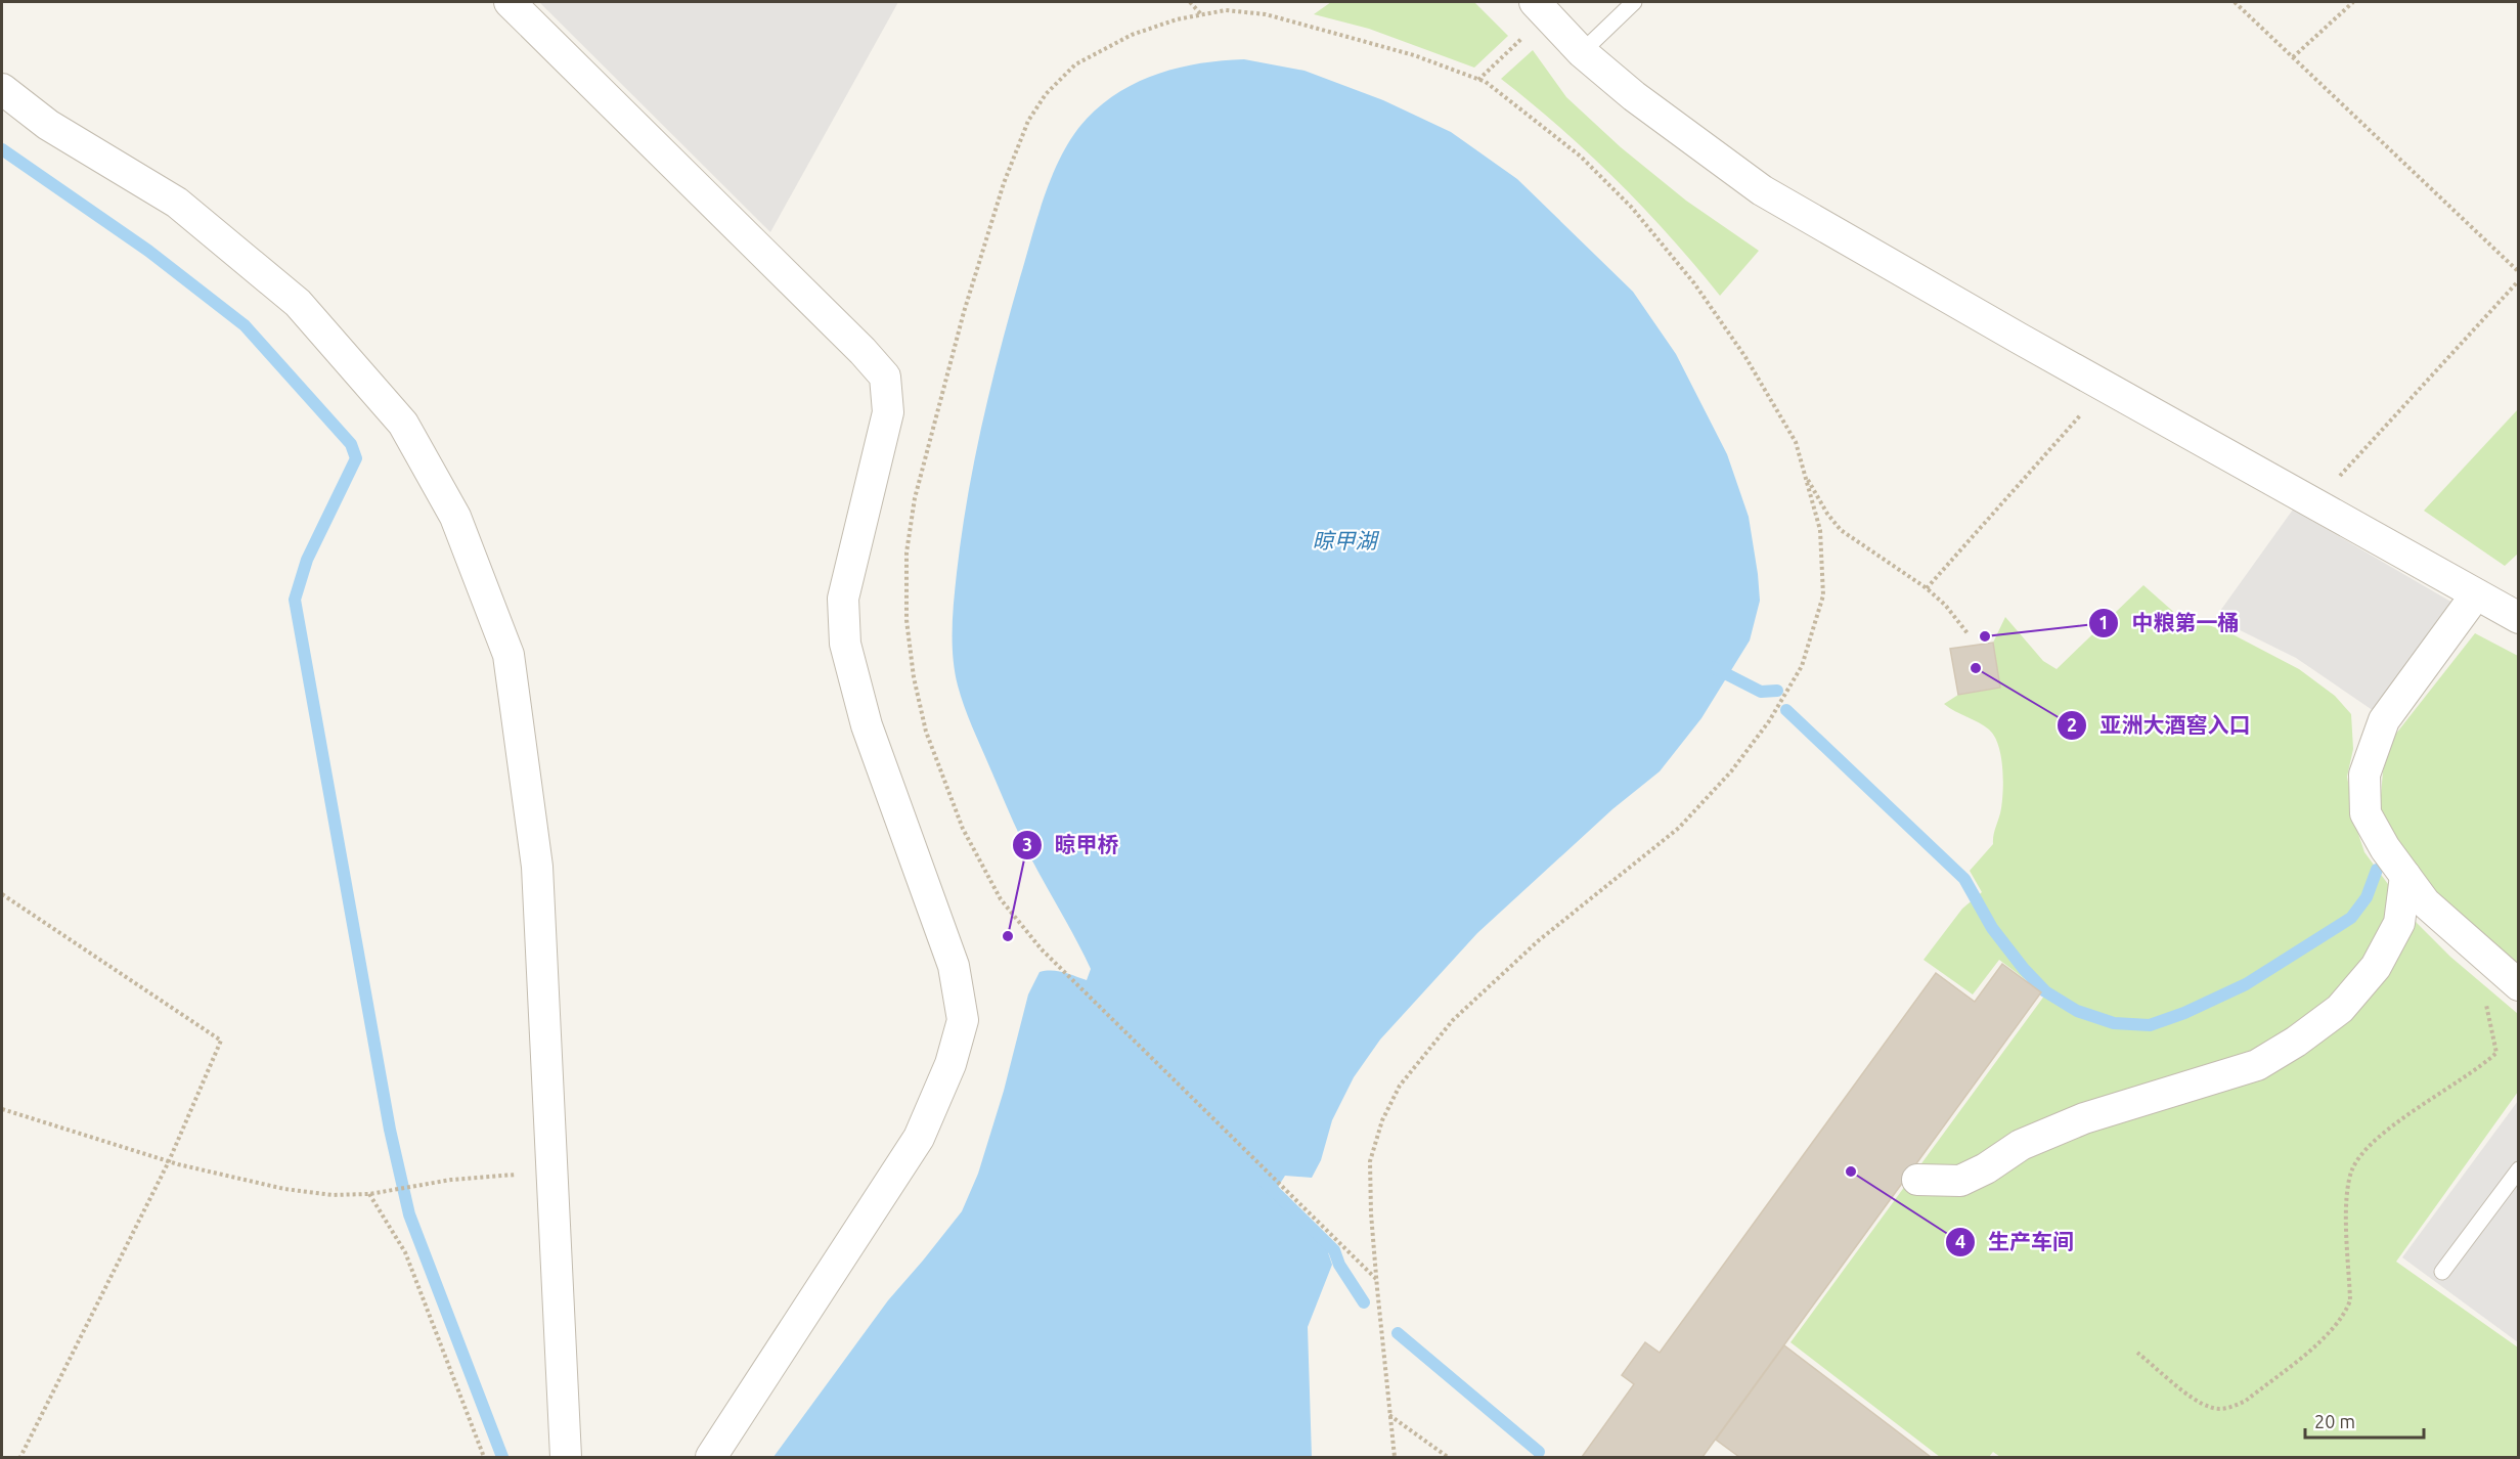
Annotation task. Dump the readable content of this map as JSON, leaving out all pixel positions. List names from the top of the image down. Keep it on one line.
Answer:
{"water":["晾甲湖"],"places":["中粮第一桶","亚洲大酒窖入口","晾甲桥","生产车间"],"scale_bar":"20 m"}
